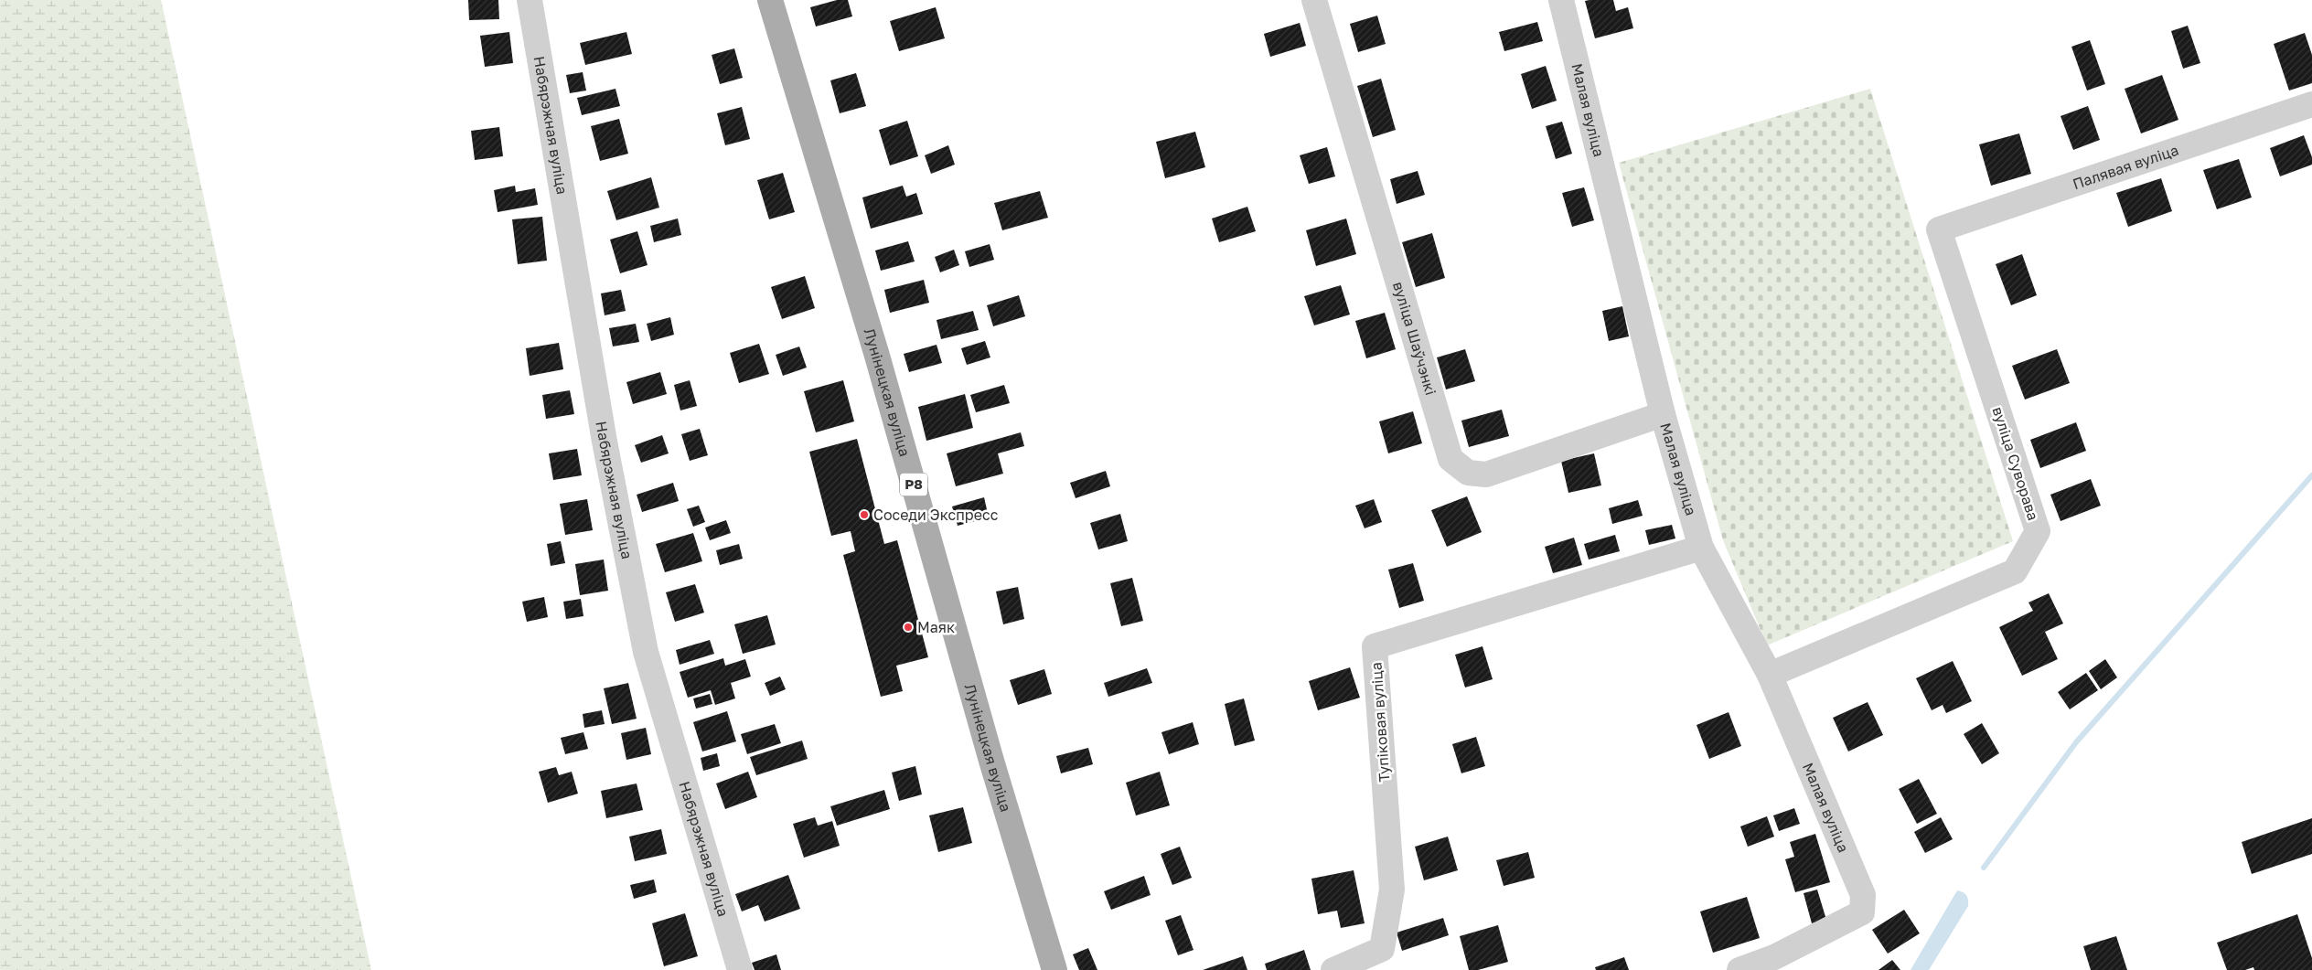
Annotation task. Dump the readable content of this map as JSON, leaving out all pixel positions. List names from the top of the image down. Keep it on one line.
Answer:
{"streets":{"main road":["Лунінецкая вуліца","Р8"],"street":["Малая вуліца","Набярэжная вуліца","Палявая вуліца","вуліца Шаўчэнкі","вуліца Суворава","Тупіковая вуліца"]},"crossings":[["Малая вуліца","вуліца Шаўчэнкі"],["Малая вуліца","вуліца Суворава"],["Малая вуліца","Тупіковая вуліца"],["Палявая вуліца","вуліца Суворава"]],"places":["Соседи Экспресс","Маяк"]}
